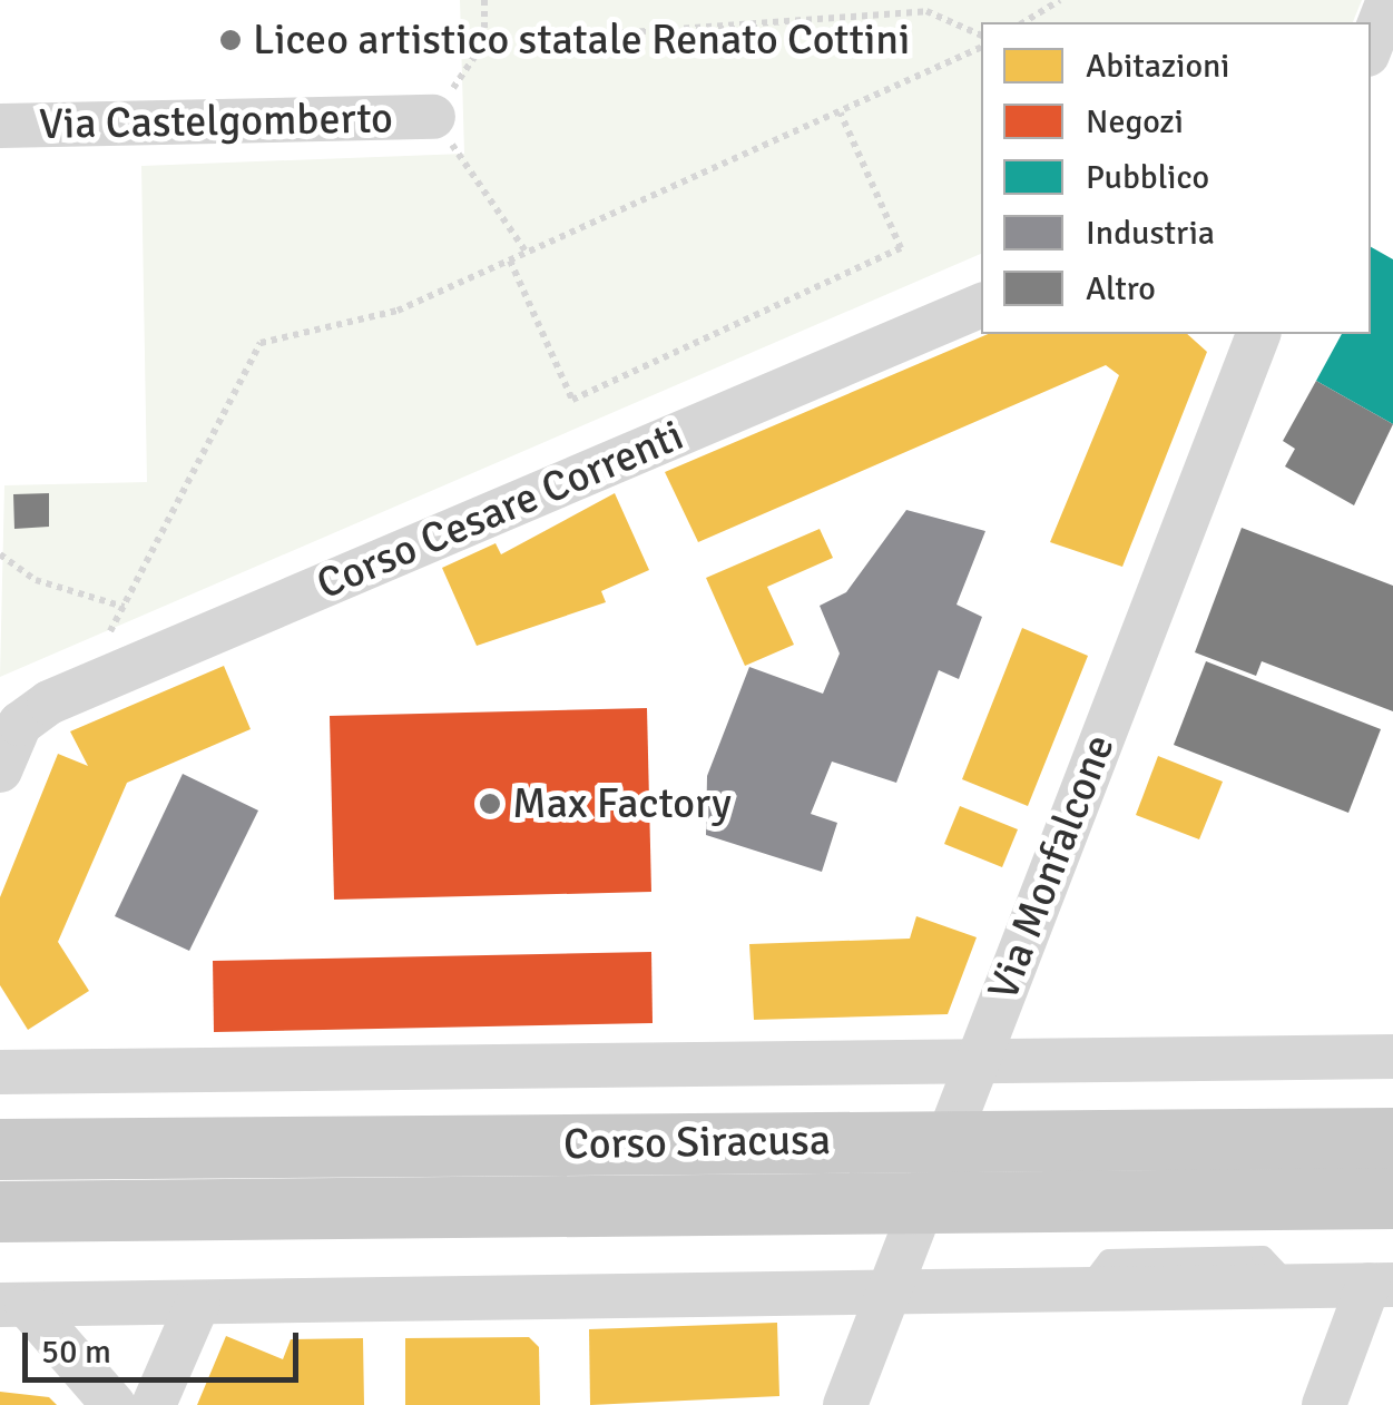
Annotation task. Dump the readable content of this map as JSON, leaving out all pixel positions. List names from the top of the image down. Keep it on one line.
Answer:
{"streets":{"main road":["Corso Siracusa"],"street":["Via Castelgomberto","Corso Cesare Correnti","Via Monfalcone"]},"crossings":[["Via Monfalcone","Corso Siracusa"]],"places":["Liceo artistico statale Renato Cottini","Max Factory"],"legend":["Abitazioni","Negozi","Pubblico","Industria","Altro"],"scale_bar":"50 m"}
